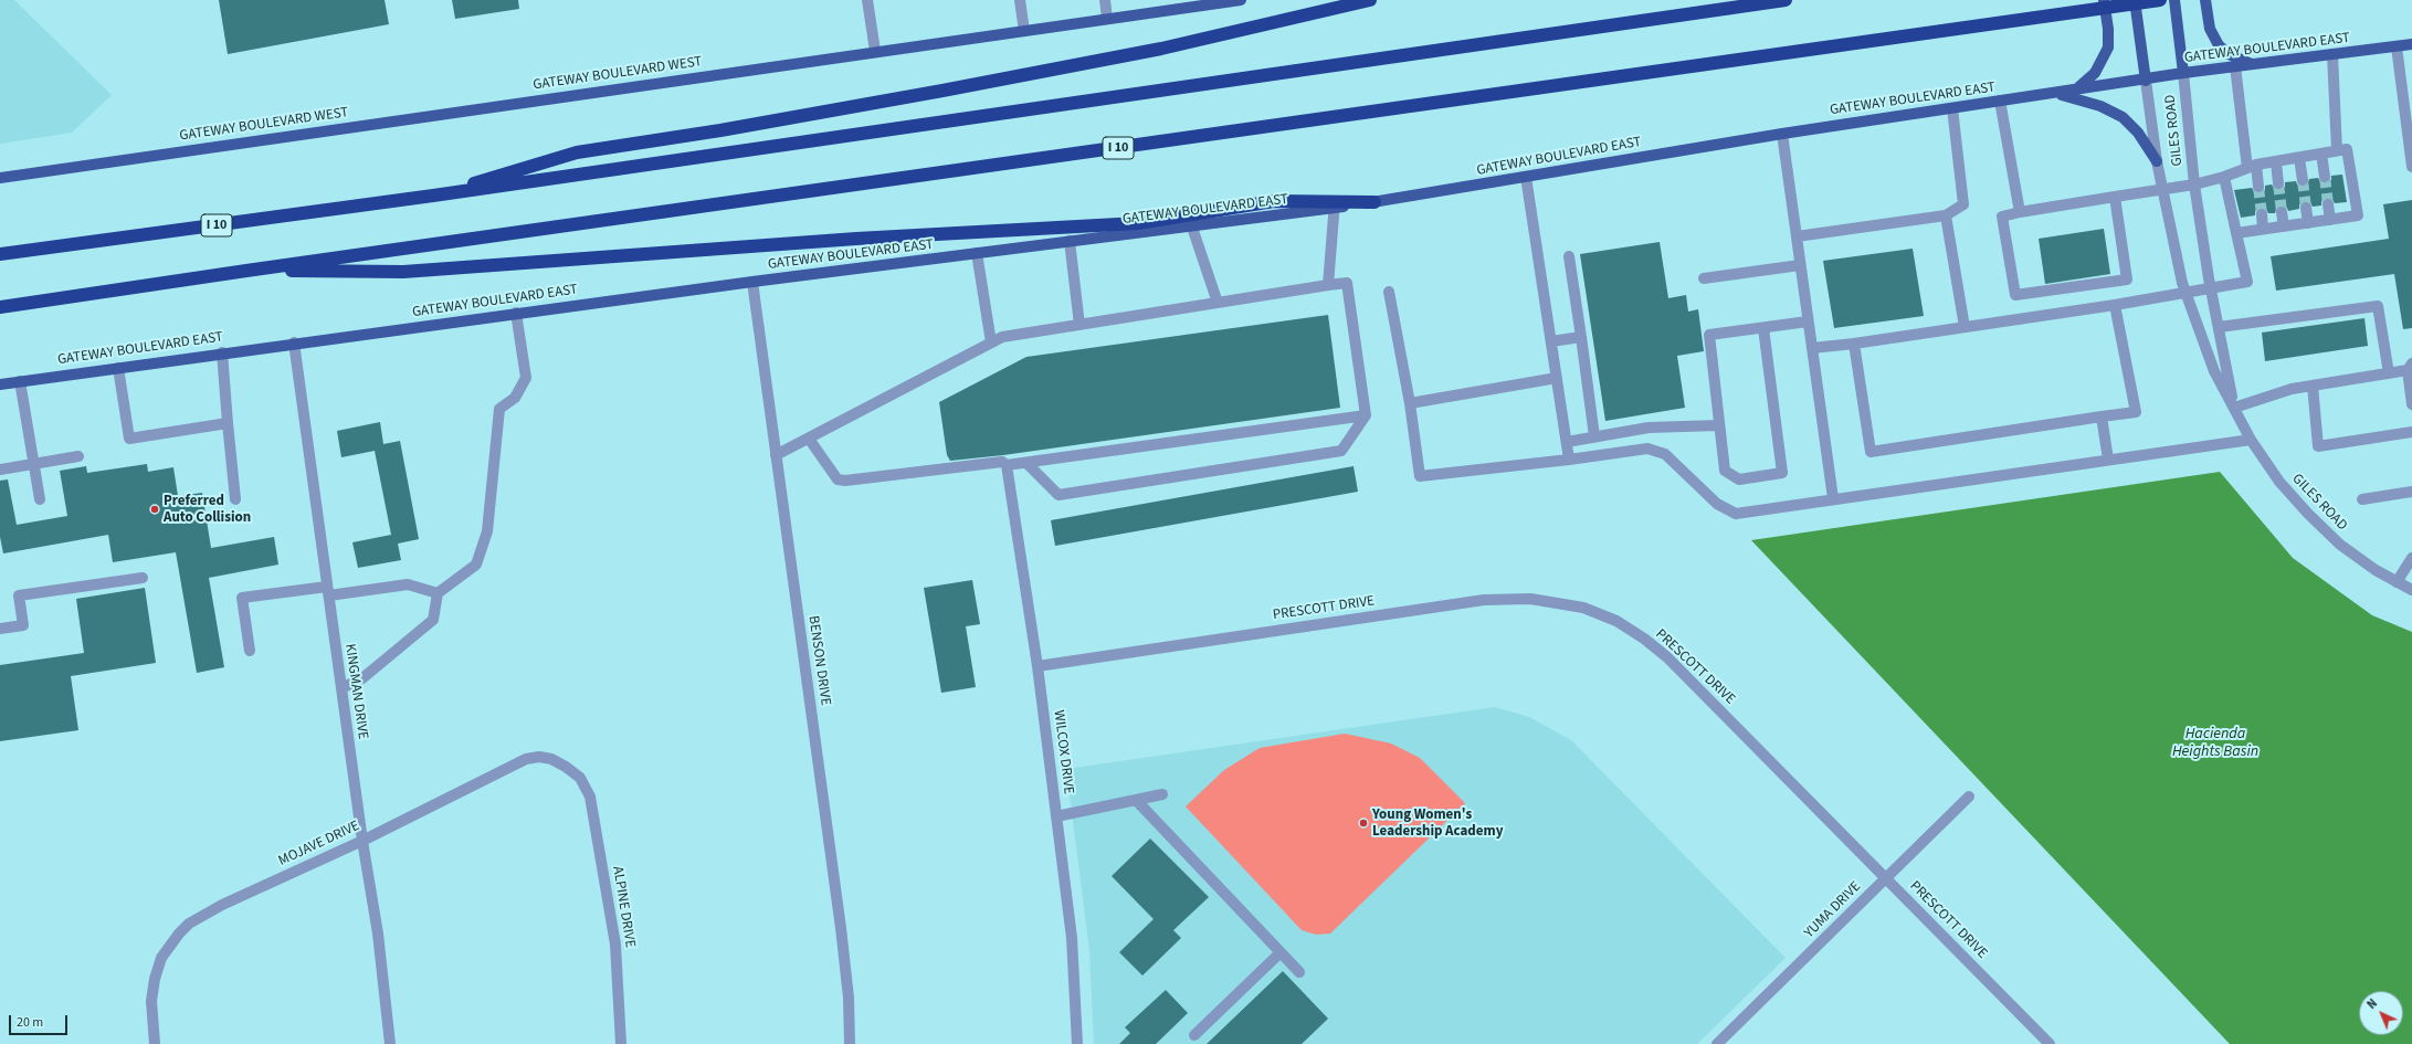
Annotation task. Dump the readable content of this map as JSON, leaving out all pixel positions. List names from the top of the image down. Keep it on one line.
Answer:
{"streets":{"highway":["I 10"],"main road":["GATEWAY BOULEVARD EAST","GATEWAY BOULEVARD WEST"],"street":["GILES ROAD","PRESCOTT DRIVE","BENSON DRIVE","KINGMAN DRIVE","WILCOX DRIVE","MOJAVE DRIVE","ALPINE DRIVE","YUMA DRIVE"]},"crossings":[["GATEWAY BOULEVARD EAST","GILES ROAD"],["GATEWAY BOULEVARD EAST","BENSON DRIVE"],["GATEWAY BOULEVARD EAST","KINGMAN DRIVE"],["PRESCOTT DRIVE","WILCOX DRIVE"],["PRESCOTT DRIVE","YUMA DRIVE"],["KINGMAN DRIVE","MOJAVE DRIVE"],["MOJAVE DRIVE","ALPINE DRIVE"]],"water":["Hacienda Heights Basin"],"places":["Preferred Auto Collision","Young Women's Leadership Academy"],"scale_bar":"20 m","north":"top left"}
